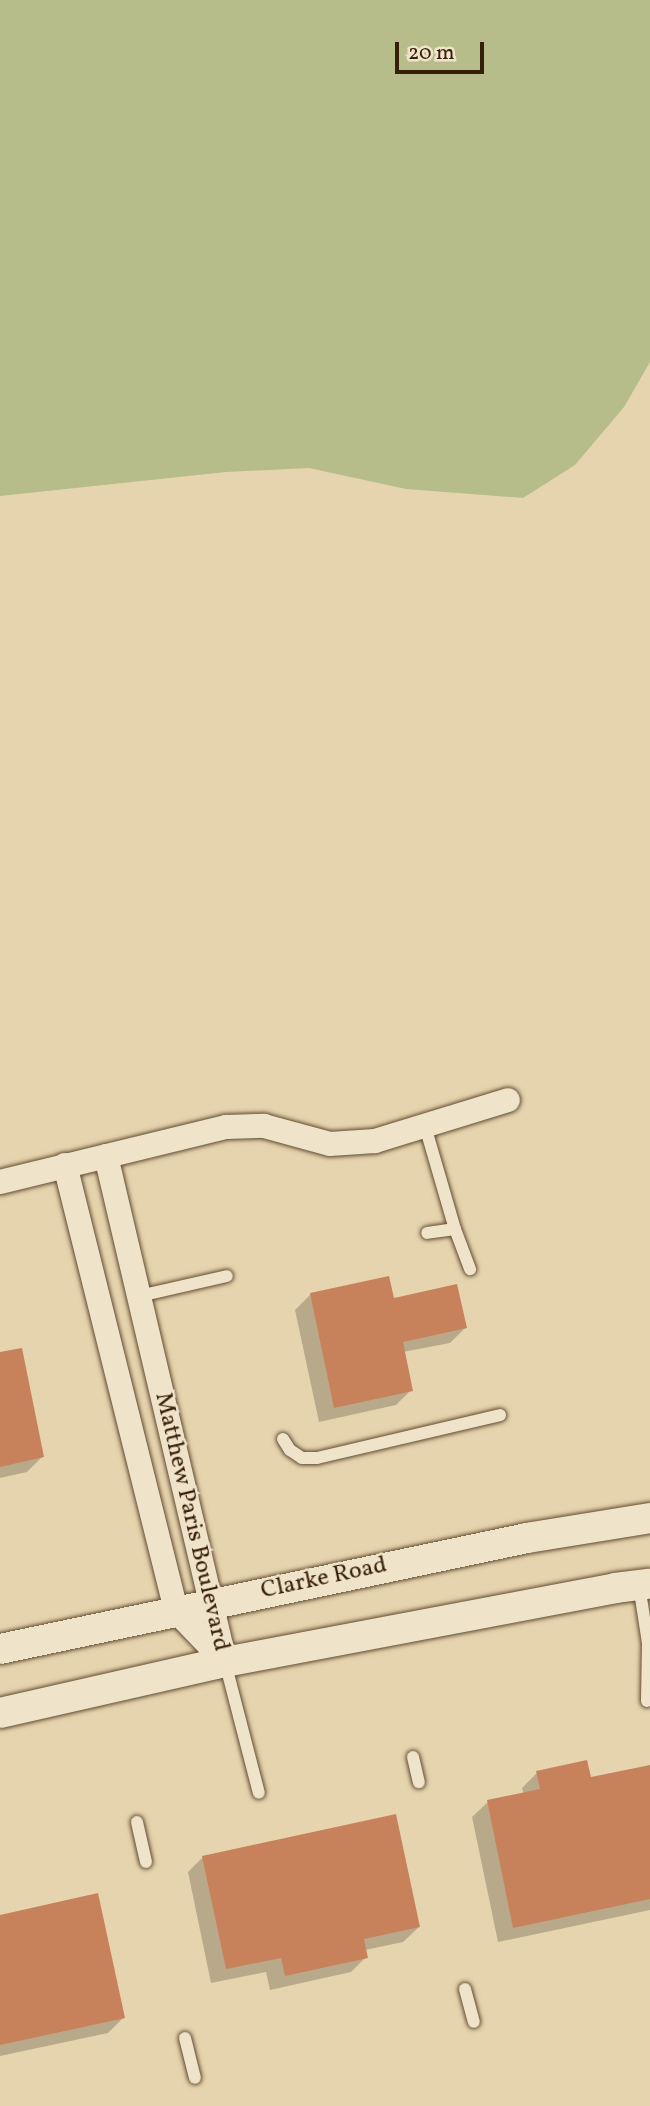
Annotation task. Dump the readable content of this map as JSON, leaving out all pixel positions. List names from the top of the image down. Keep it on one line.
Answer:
{"streets":{"street":["Matthew Paris Boulevard","Clarke Road"]},"crossings":[["Matthew Paris Boulevard","Clarke Road"]],"scale_bar":"20 m"}
